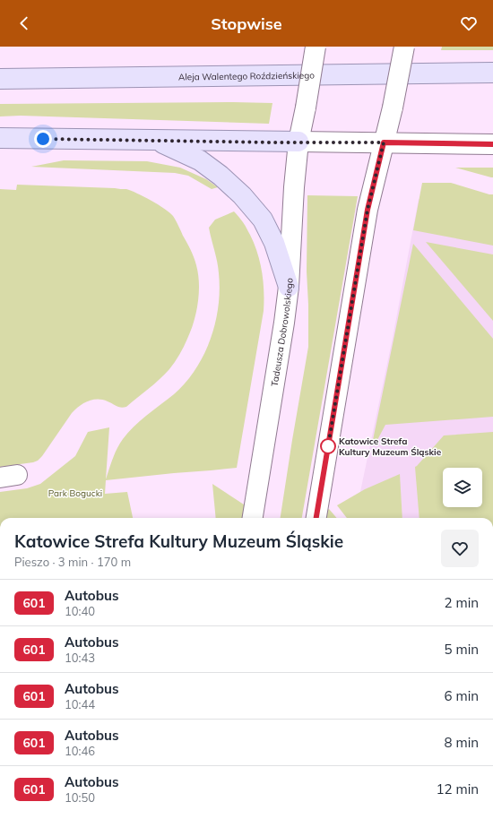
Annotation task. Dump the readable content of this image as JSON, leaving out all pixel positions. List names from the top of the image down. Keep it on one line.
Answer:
{"streets":{"main road":["Aleja Walentego Roździeńskiego"],"street":["Tadeusza Dobrowolskiego"]},"parks":["Park Bogucki"],"places":["Katowice Strefa Kultury Muzeum Śląskie"],"lines":["bus line 601"],"page":{"header":"Stopwise","heading":["Katowice Strefa Kultury Muzeum Śląskie","Pieszo · 3 min · 170 m"],"list":[{"mark":"601","name":"Autobus","note":"10:40","value":"2 min"},{"mark":"601","name":"Autobus","note":"10:43","value":"5 min"},{"mark":"601","name":"Autobus","note":"10:44","value":"6 min"},{"mark":"601","name":"Autobus","note":"10:46","value":"8 min"},{"mark":"601","name":"Autobus","note":"10:50","value":"12 min"}]}}
